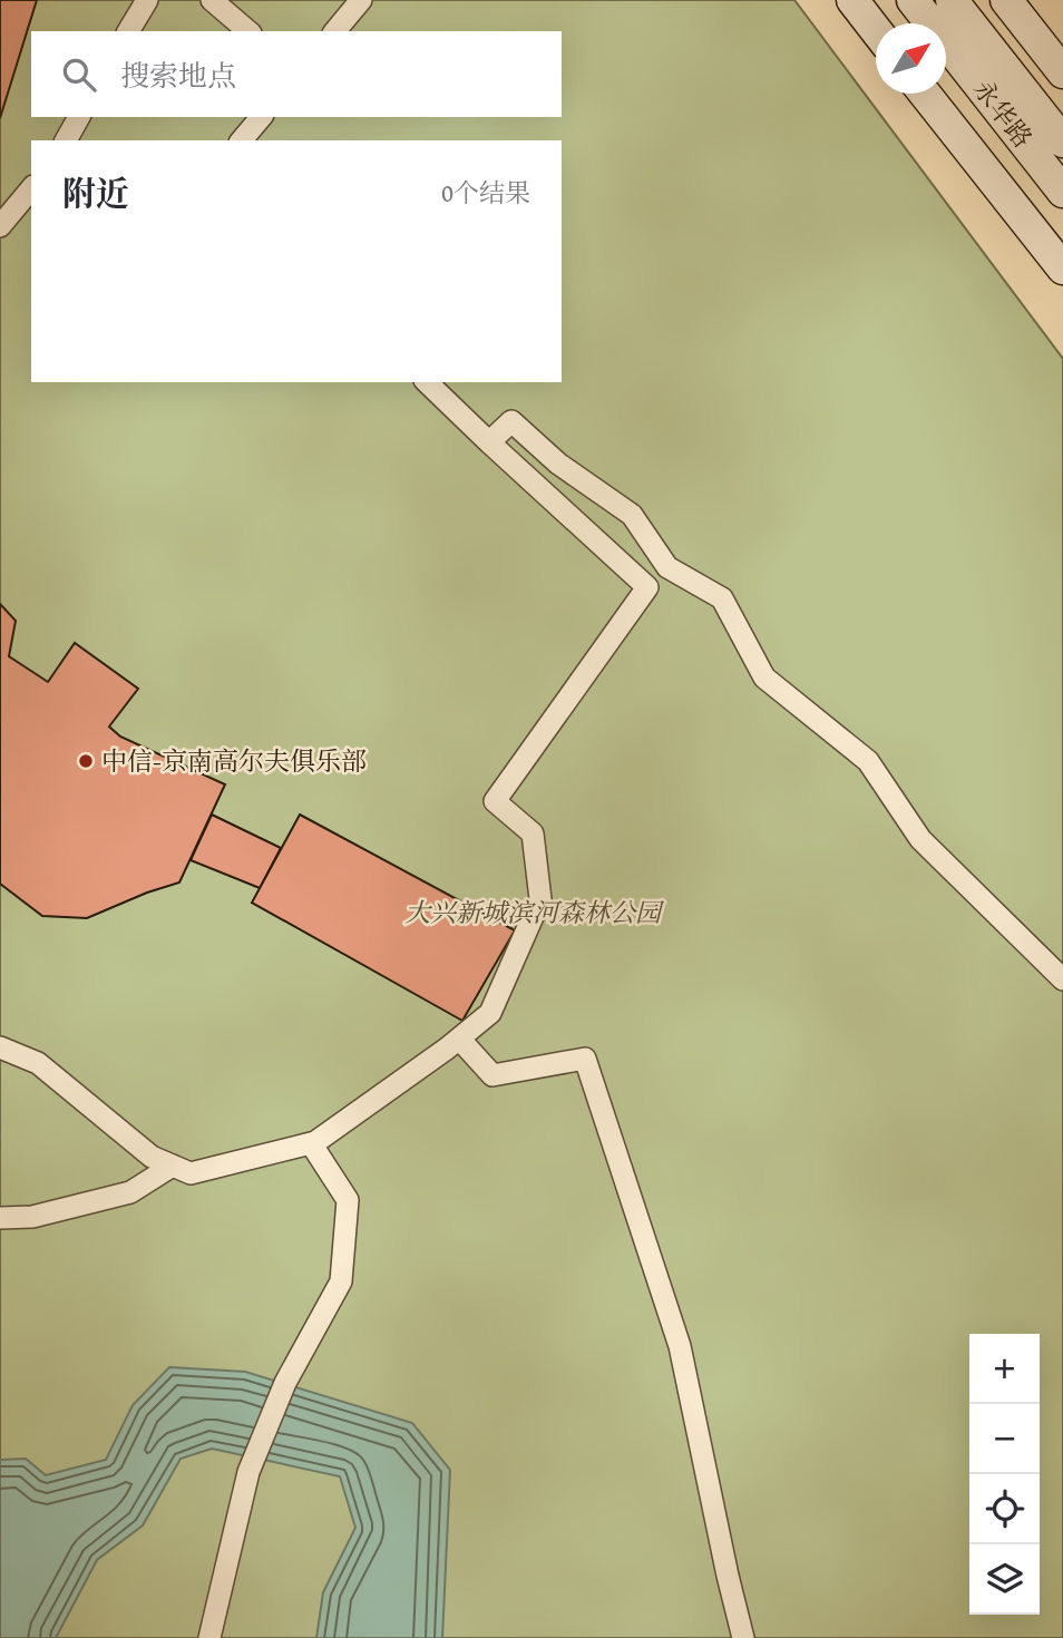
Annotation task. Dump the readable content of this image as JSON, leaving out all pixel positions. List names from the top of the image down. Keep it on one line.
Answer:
{"streets":{"main road":["永华路"]},"parks":["大兴新城滨河森林公园"],"places":["中信-京南高尔夫俱乐部"],"north":"top right","page":{"search":"搜索地点","heading":["附近","0个结果"],"map_buttons":["+","−"]}}
